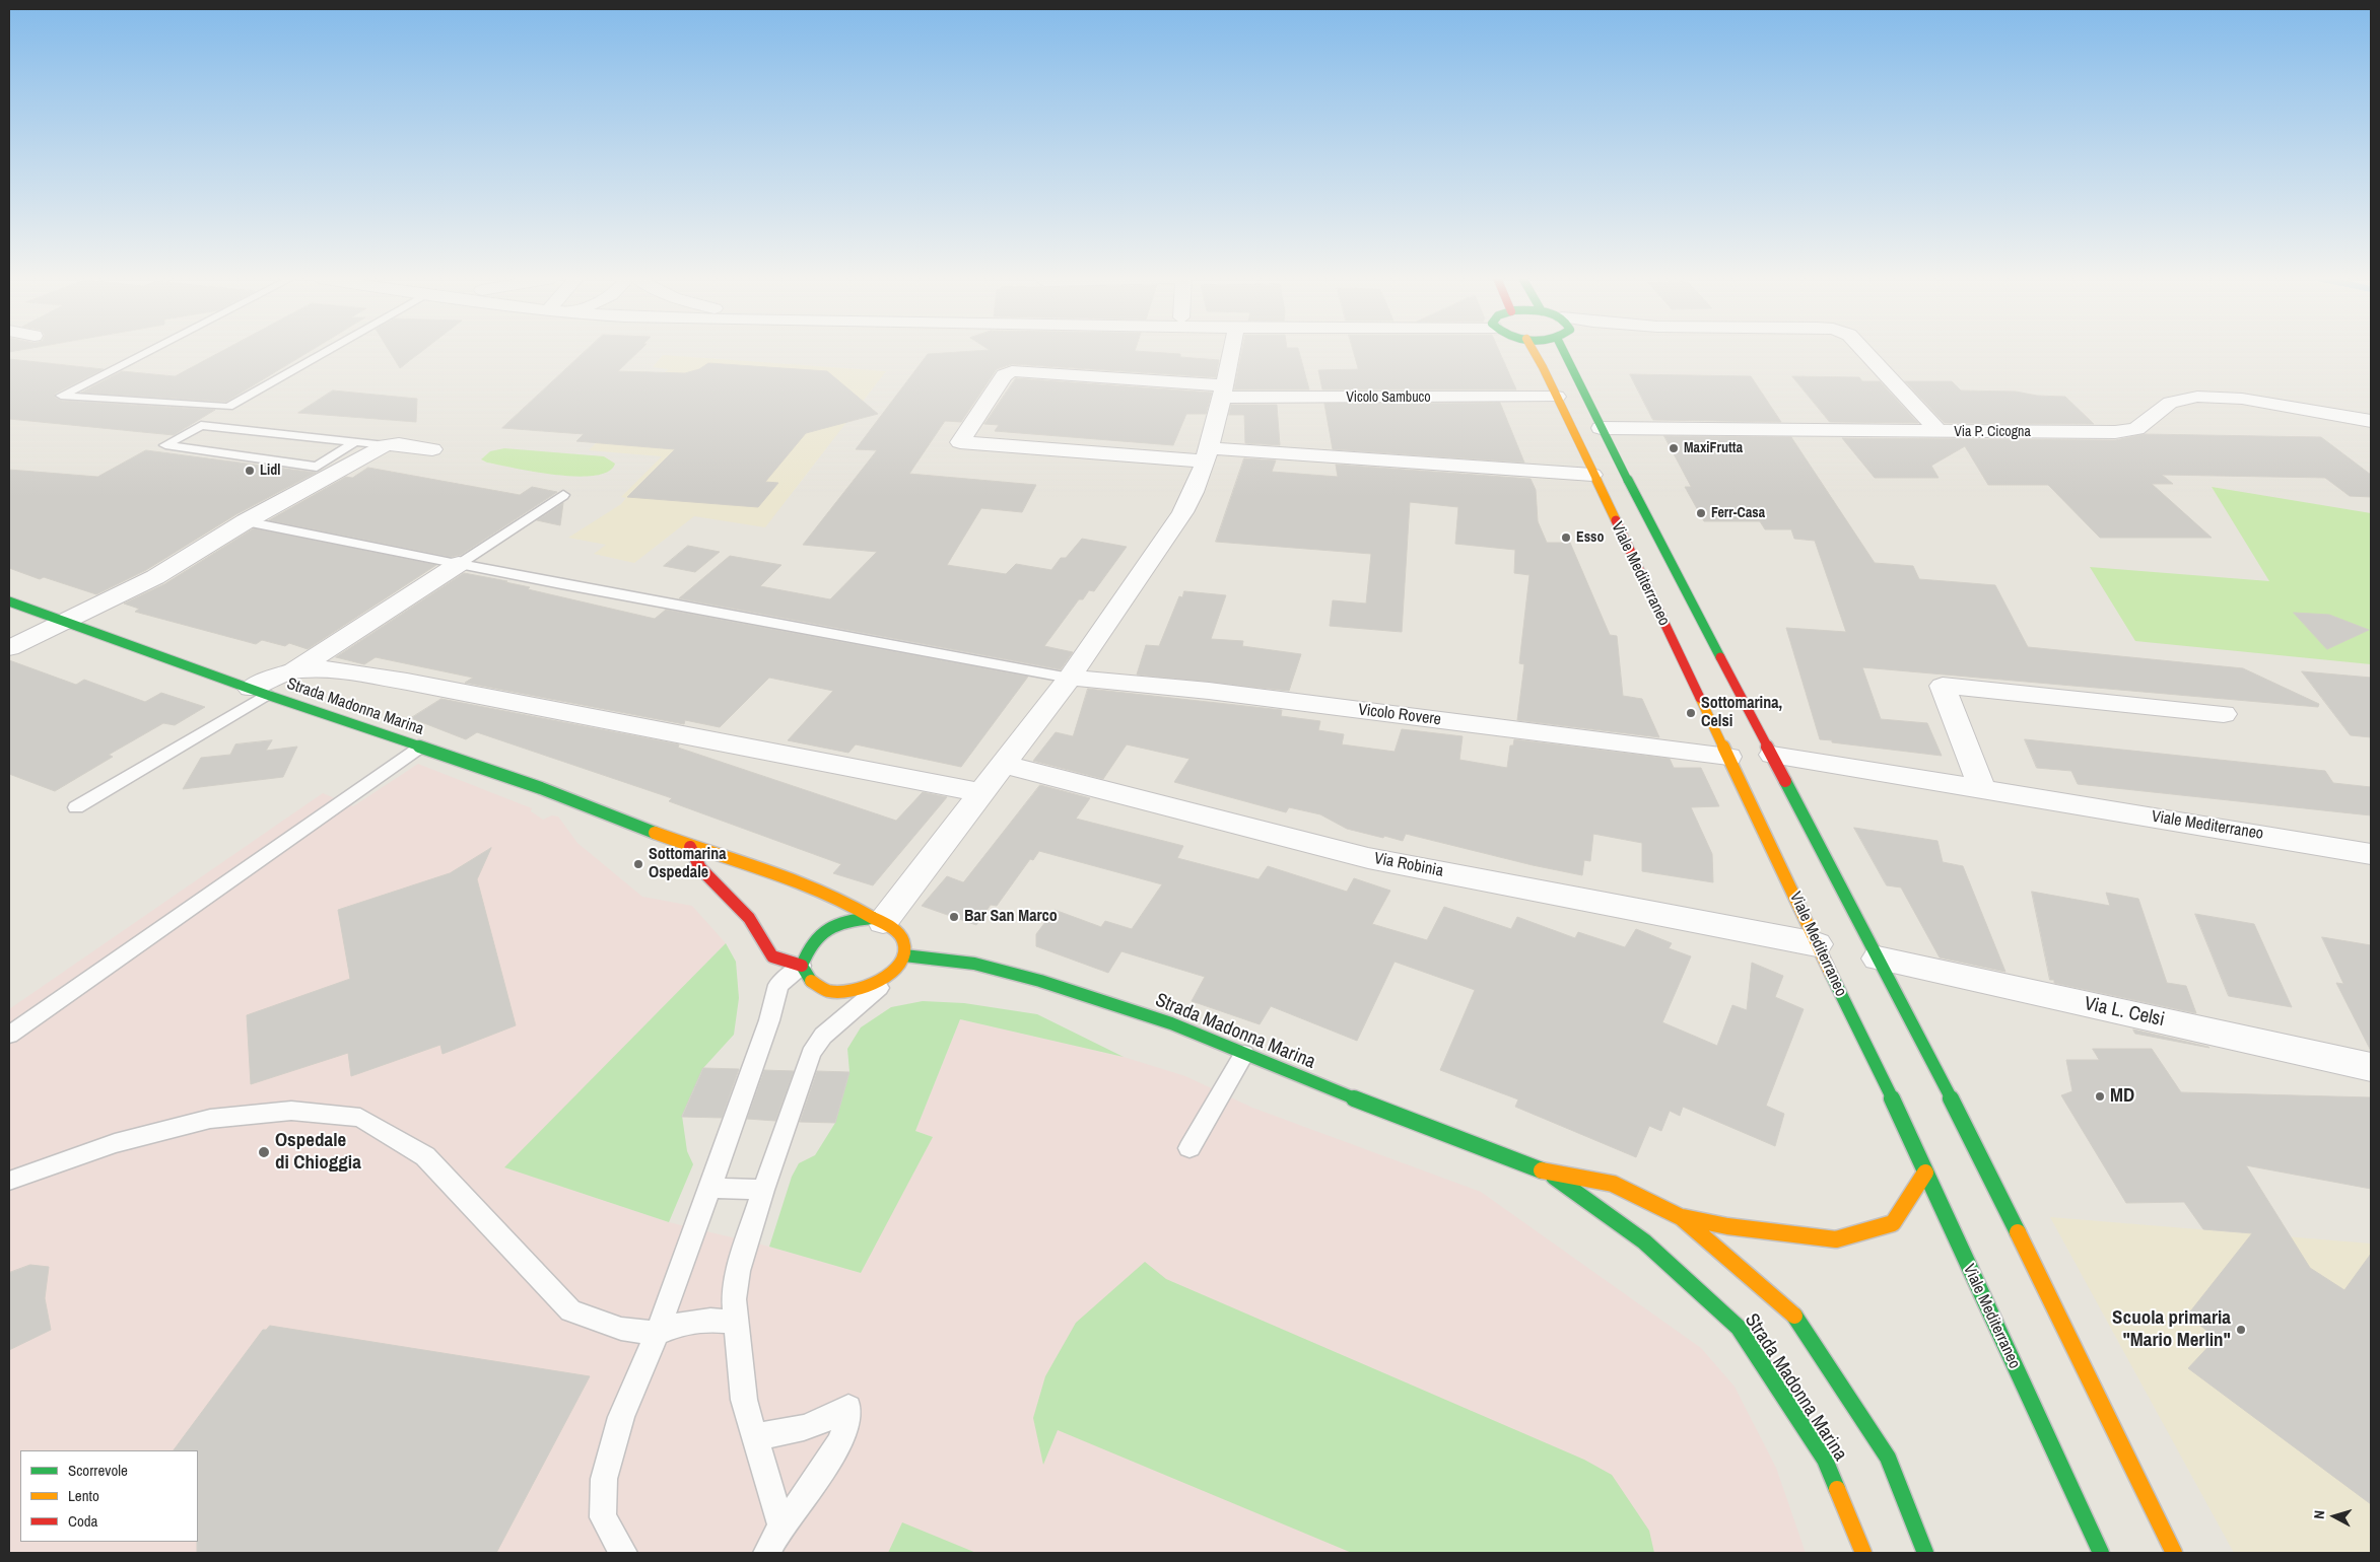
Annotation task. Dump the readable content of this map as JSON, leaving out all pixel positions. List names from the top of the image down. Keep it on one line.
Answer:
{"streets":{"street":["Vicolo Sambuco","Via P. Cicogna","Viale Mediterraneo","Strada Madonna Marina","Vicolo Rovere","Via Robinia","Via L. Celsi"]},"crossings":[["Vicolo Sambuco","Viale Mediterraneo"],["Via P. Cicogna","Viale Mediterraneo"],["Viale Mediterraneo","Strada Madonna Marina"],["Viale Mediterraneo","Vicolo Rovere"],["Viale Mediterraneo","Via Robinia"],["Viale Mediterraneo","Via L. Celsi"]],"places":["MaxiFrutta","Lidl","Ferr-Casa","Esso","Sottomarina, Celsi","Sottomarina Ospedale","Bar San Marco","MD","Ospedale di Chioggia","Scuola primaria \"Mario Merlin\""],"legend":["Scorrevole","Lento","Coda"],"north":"left"}
